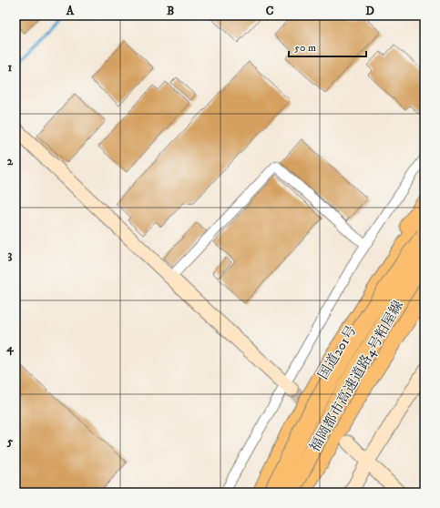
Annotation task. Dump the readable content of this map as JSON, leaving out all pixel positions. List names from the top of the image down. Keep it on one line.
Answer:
{"streets":{"highway":["国道201号","福岡都市高速道路4号粕屋線"]},"scale_bar":"50 m","grid":{"columns":["A","B","C","D"],"rows":["1","2","3","4","5"]}}
